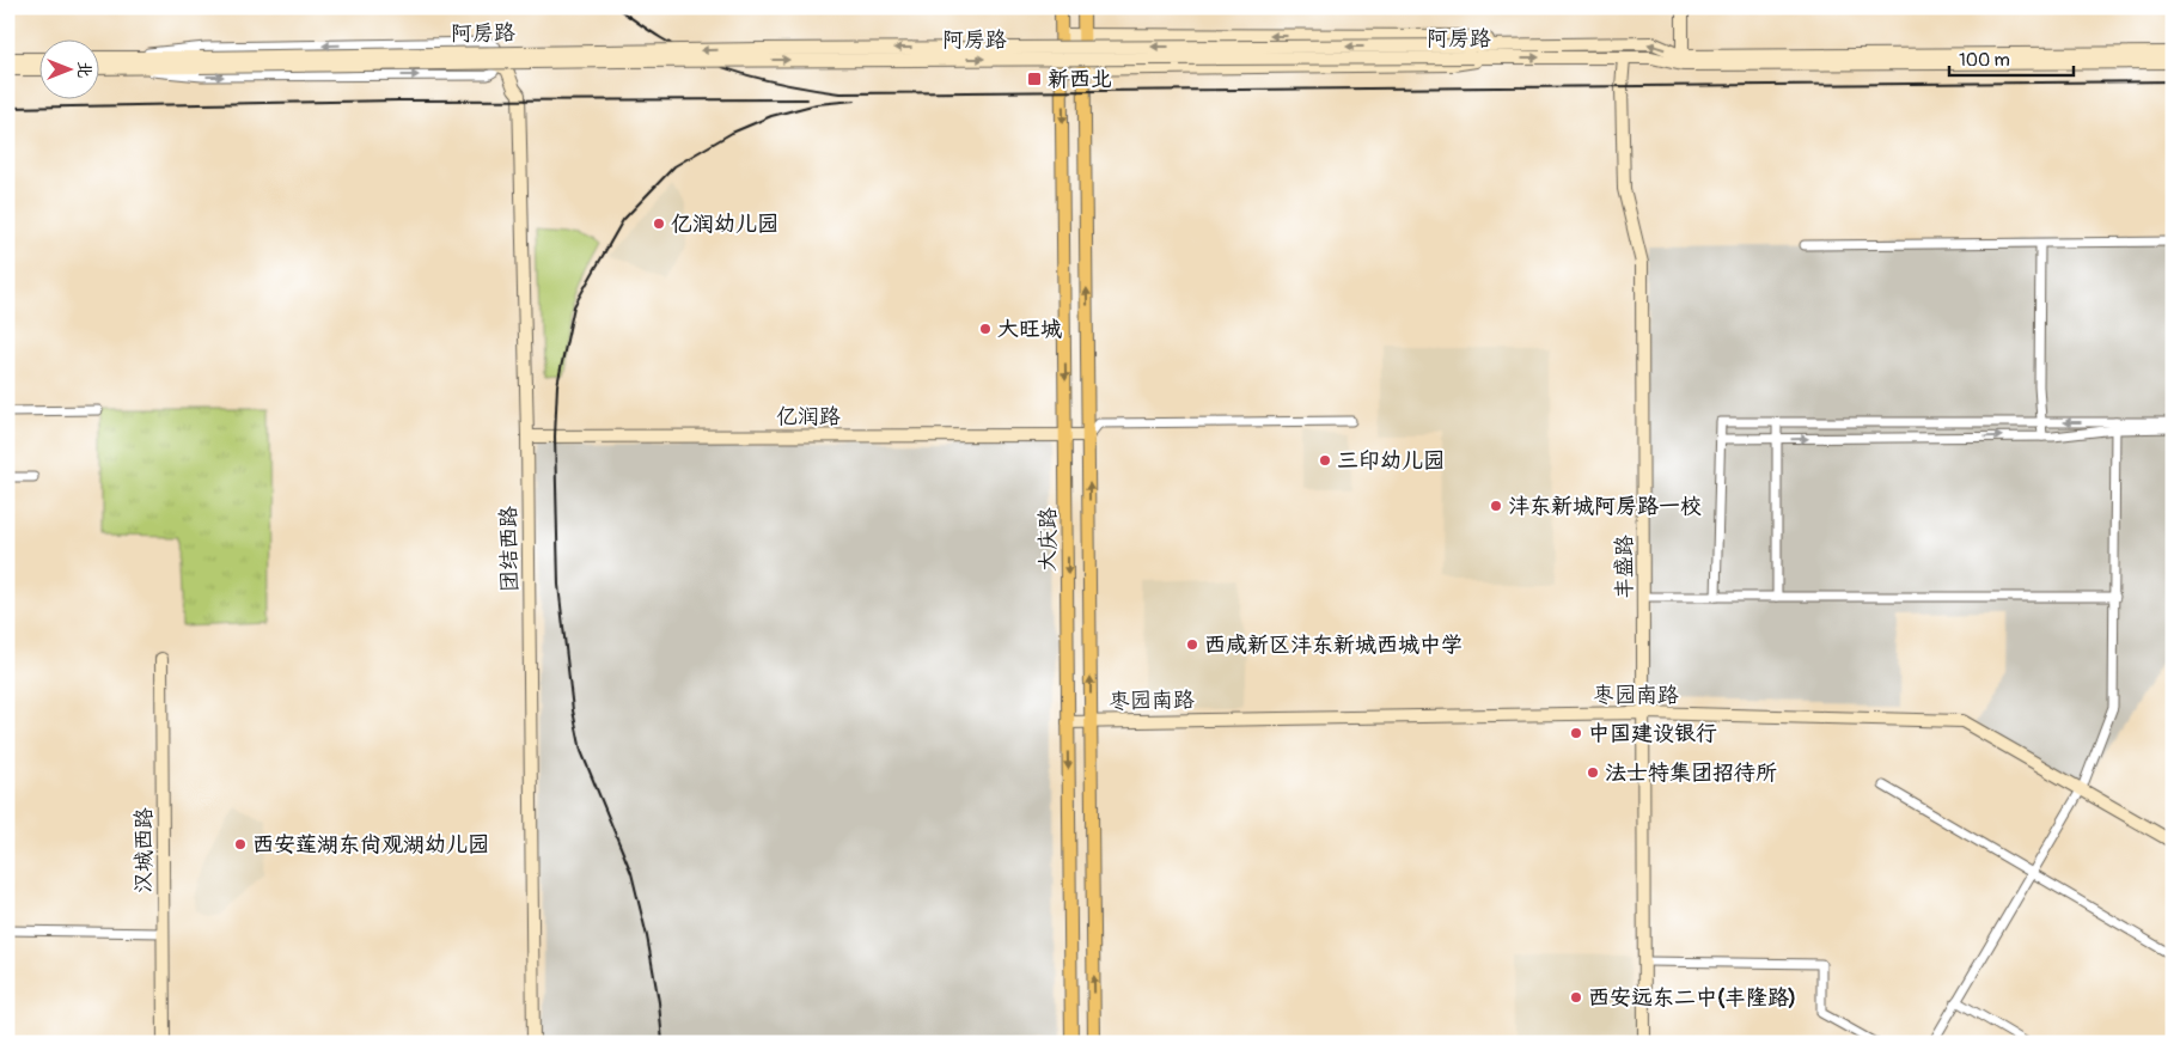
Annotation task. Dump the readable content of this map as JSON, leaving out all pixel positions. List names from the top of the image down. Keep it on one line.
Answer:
{"streets":{"main road":["大庆路"],"street":["阿房路","亿润路","团结西路","丰盛路","枣园南路","汉城西路"]},"crossings":[["阿房路","大庆路"],["阿房路","丰盛路"],["亿润路","大庆路"],["亿润路","团结西路"],["大庆路","枣园南路"],["丰盛路","枣园南路"]],"places":{"transit":["新西北"],"other":["亿润幼儿园","大旺城","三印幼儿园","沣东新城阿房路一校","西咸新区沣东新城西城中学","中国建设银行","法士特集团招待所","西安莲湖东尚观湖幼儿园","西安远东二中(丰隆路)"]},"scale_bar":"100 m","north":"right"}
